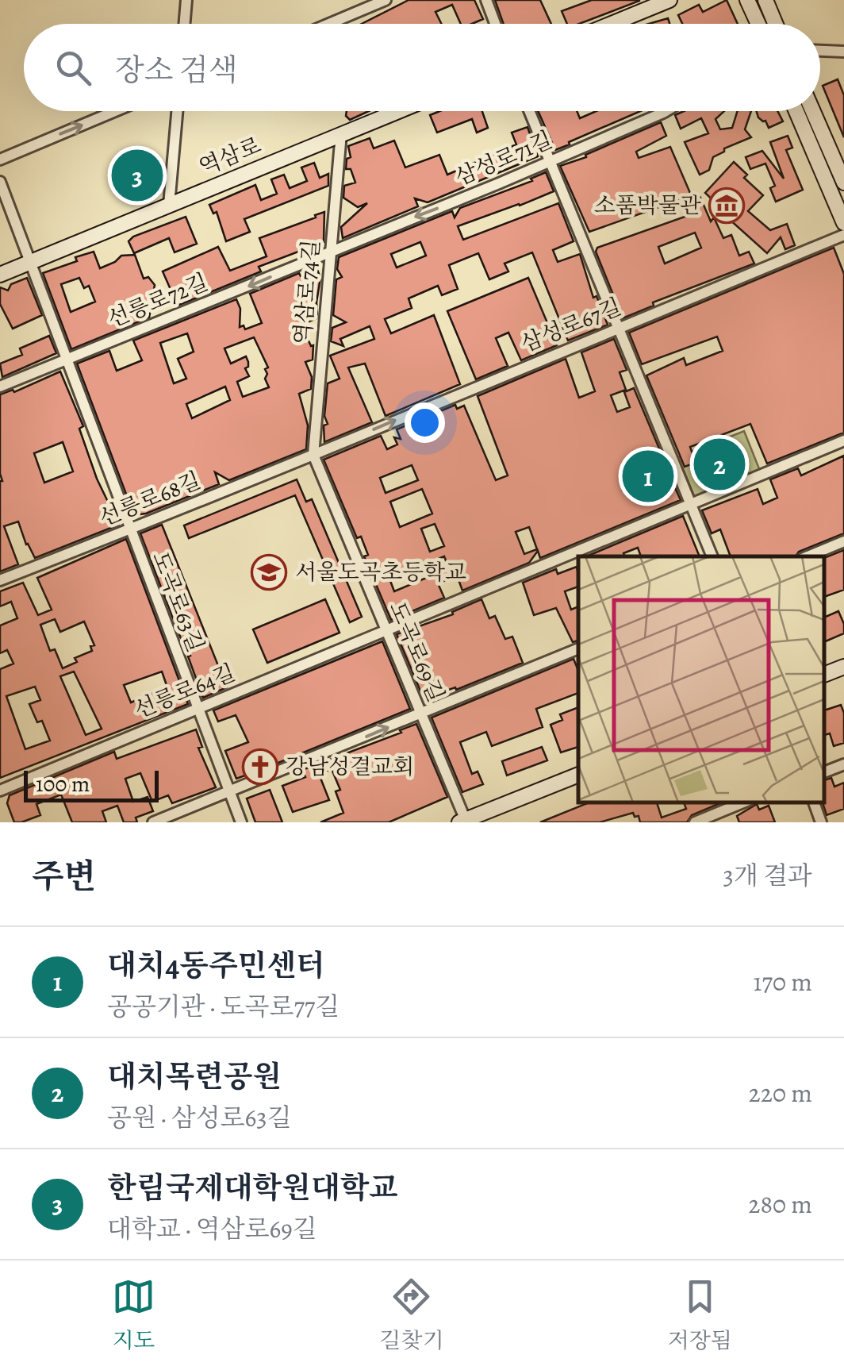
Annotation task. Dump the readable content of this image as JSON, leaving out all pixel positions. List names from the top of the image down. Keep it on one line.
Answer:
{"streets":{"main road":["역삼로"],"street":["삼성로71길","역삼로74길","선릉로72길","삼성로67길","선릉로68길","도곡로63길","도곡로69길","선릉로64길"]},"crossings":[["역삼로","역삼로74길"],["역삼로","도곡로63길"],["삼성로71길","역삼로74길"],["삼성로71길","선릉로72길"],["역삼로74길","선릉로72길"],["역삼로74길","삼성로67길"],["역삼로74길","선릉로68길"],["역삼로74길","도곡로69길"],["선릉로72길","도곡로63길"],["삼성로67길","선릉로68길"],["삼성로67길","도곡로69길"],["선릉로68길","도곡로63길"],["선릉로68길","도곡로69길"],["도곡로63길","선릉로64길"],["도곡로69길","선릉로64길"]],"one_way":["삼성로71길","선릉로72길","삼성로67길"],"places":{"museum":["소품박물관"],"school or university":["서울도곡초등학교"],"church":["강남성결교회"]},"scale_bar":"100 m","page":{"search":"장소 검색","pins":["3","2","1"],"scale":"100 m","heading":["주변","3개 결과"],"list":[{"mark":"1","name":"대치4동주민센터","note":"공공기관 · 도곡로77길","value":"170 m"},{"mark":"2","name":"대치목련공원","note":"공원 · 삼성로63길","value":"220 m"},{"mark":"3","name":"한림국제대학원대학교","note":"대학교 · 역삼로69길","value":"280 m"}],"nav":["지도","길찾기","저장됨"]}}
